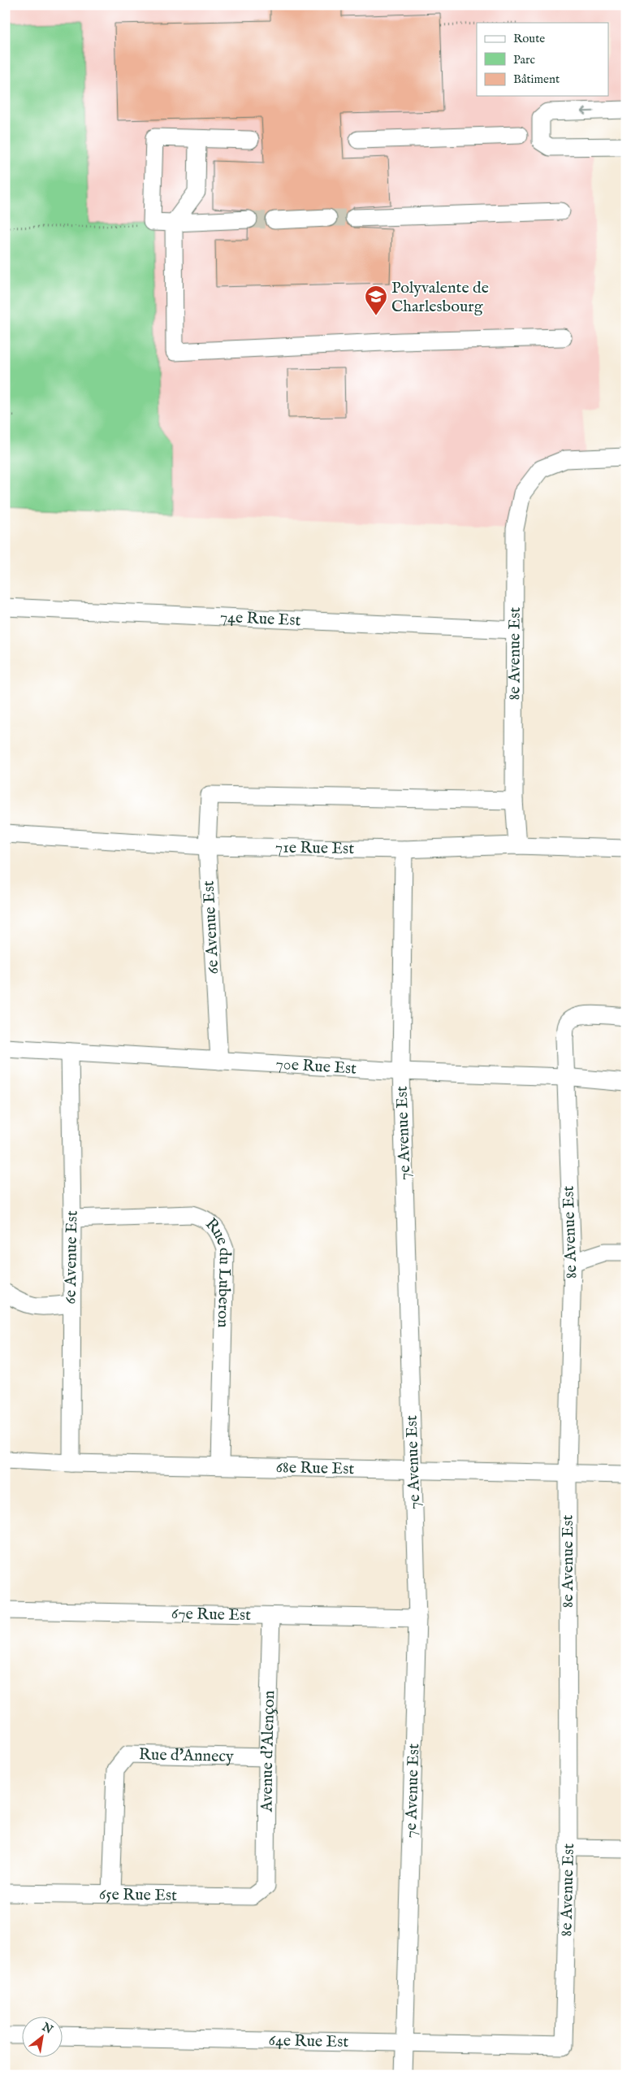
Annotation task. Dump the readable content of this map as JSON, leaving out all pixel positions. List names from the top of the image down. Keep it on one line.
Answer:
{"streets":{"street":["74e Rue Est","8e Avenue Est","71e Rue Est","6e Avenue Est","70e Rue Est","7e Avenue Est","Rue du Luberon","68e Rue Est","67e Rue Est","Avenue d'Alençon","Rue d'Annecy","65e Rue Est","64e Rue Est"]},"crossings":[["74e Rue Est","8e Avenue Est"],["8e Avenue Est","71e Rue Est"],["8e Avenue Est","6e Avenue Est"],["8e Avenue Est","70e Rue Est"],["8e Avenue Est","68e Rue Est"],["8e Avenue Est","64e Rue Est"],["71e Rue Est","6e Avenue Est"],["71e Rue Est","7e Avenue Est"],["6e Avenue Est","70e Rue Est"],["6e Avenue Est","Rue du Luberon"],["6e Avenue Est","68e Rue Est"],["70e Rue Est","7e Avenue Est"],["7e Avenue Est","68e Rue Est"],["7e Avenue Est","67e Rue Est"],["7e Avenue Est","64e Rue Est"],["Rue du Luberon","68e Rue Est"],["67e Rue Est","Avenue d'Alençon"],["Avenue d'Alençon","Rue d'Annecy"],["Avenue d'Alençon","65e Rue Est"],["Rue d'Annecy","65e Rue Est"]],"places":{"school or university":["Polyvalente de Charlesbourg"]},"legend":["Route","Parc","Bâtiment"],"north":"top right"}
